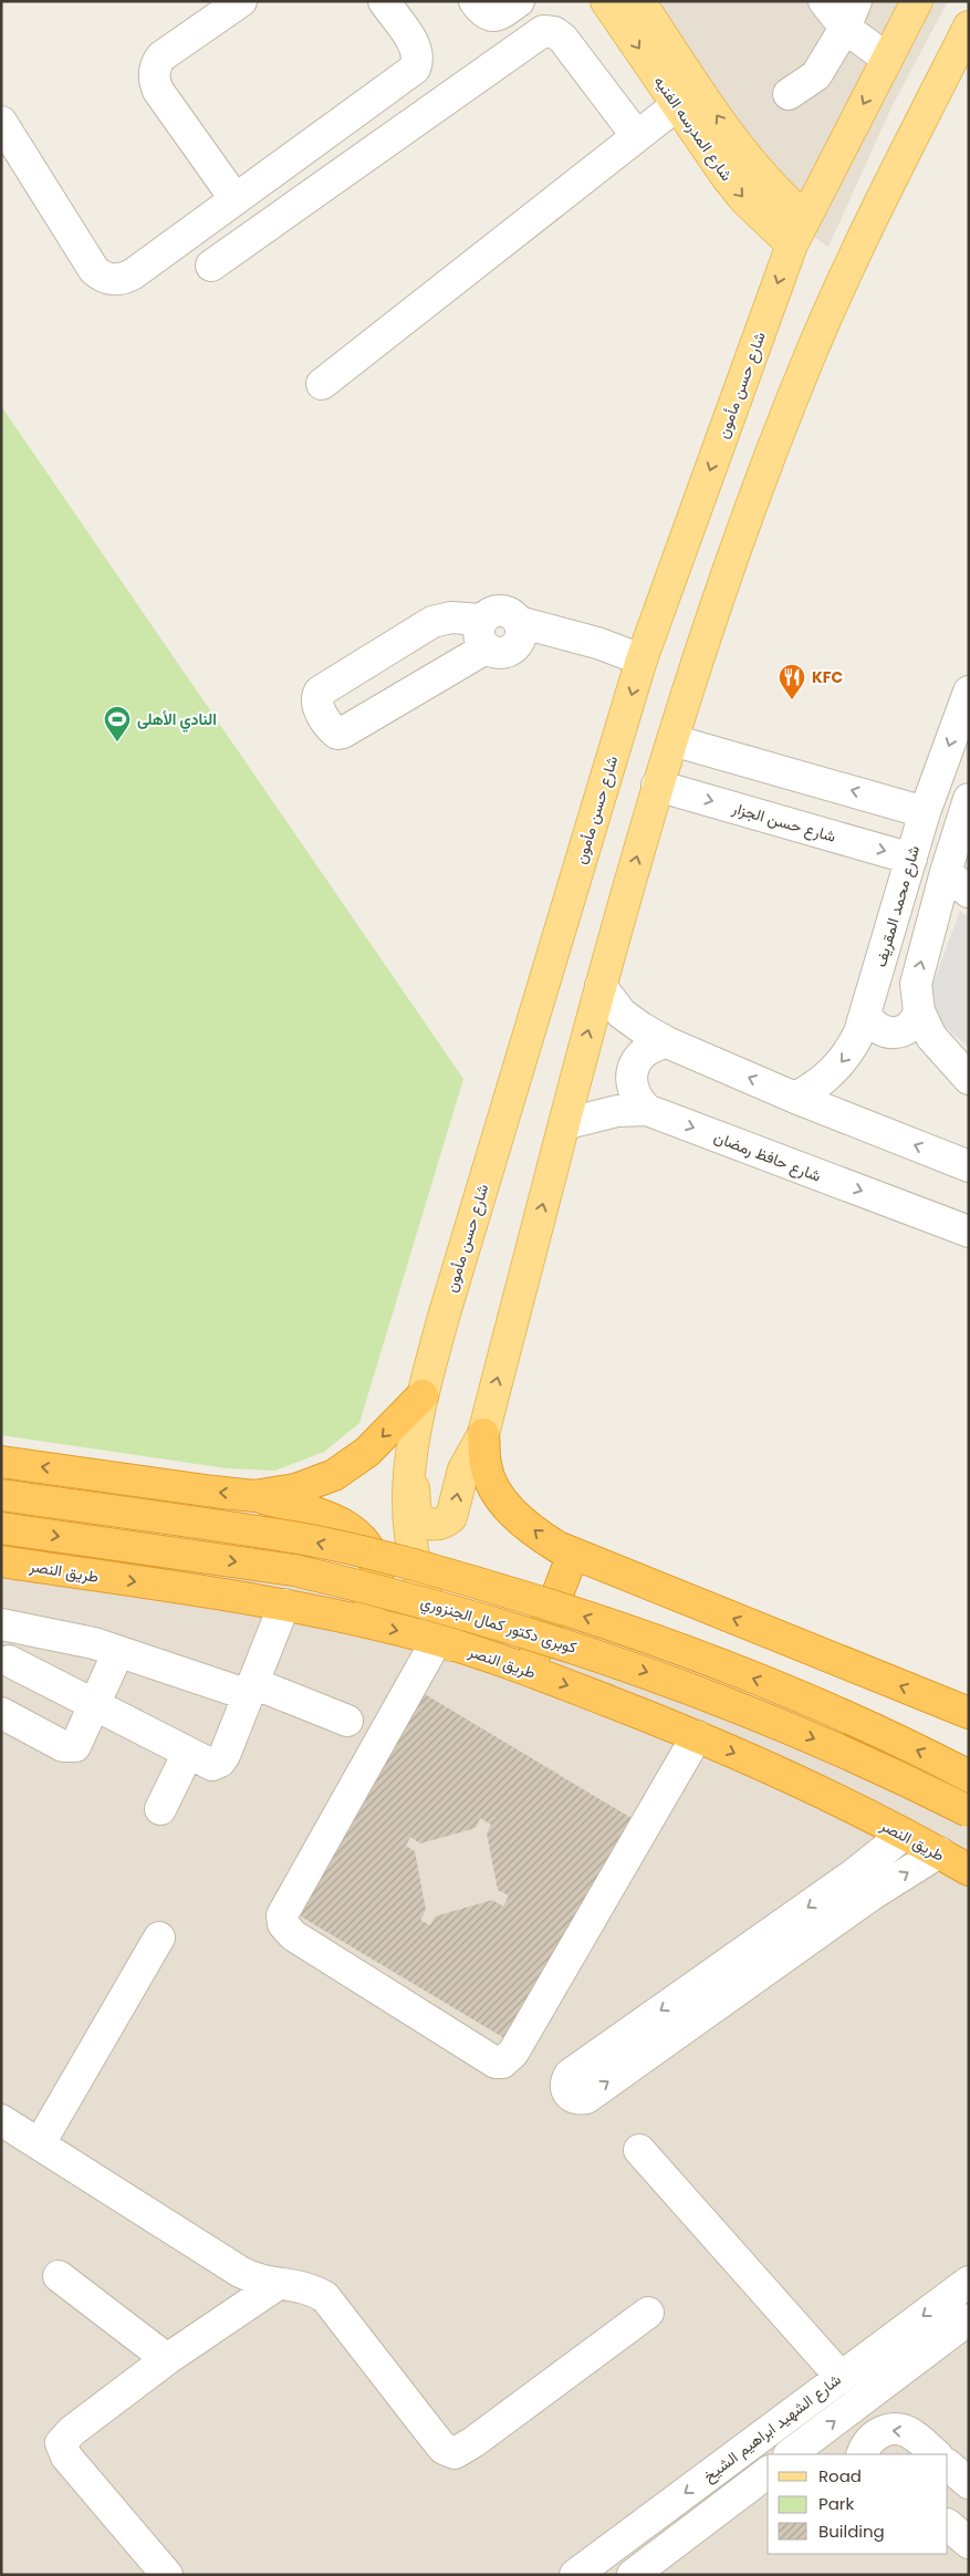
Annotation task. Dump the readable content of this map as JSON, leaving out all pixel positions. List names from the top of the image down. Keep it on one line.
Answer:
{"streets":{"highway":["طريق النصر","كوبرى دكتور كمال الجنزوري"],"main road":["شارع المدرسه الفنيه","شارع حسن مأمون"],"street":["شارع حسن الجزار","شارع محمد المقريف","شارع حافظ رمضان","شارع الشهيد ابراهيم الشيخ"]},"crossings":[["شارع المدرسه الفنيه","شارع حسن مأمون"],["شارع حسن مأمون","طريق النصر"],["شارع حسن الجزار","شارع محمد المقريف"]],"one_way":["شارع محمد المقريف"],"places":{"restaurant":["KFC"],"sports":["النادي الأهلى"]},"legend":["Road","Park","Building"]}
